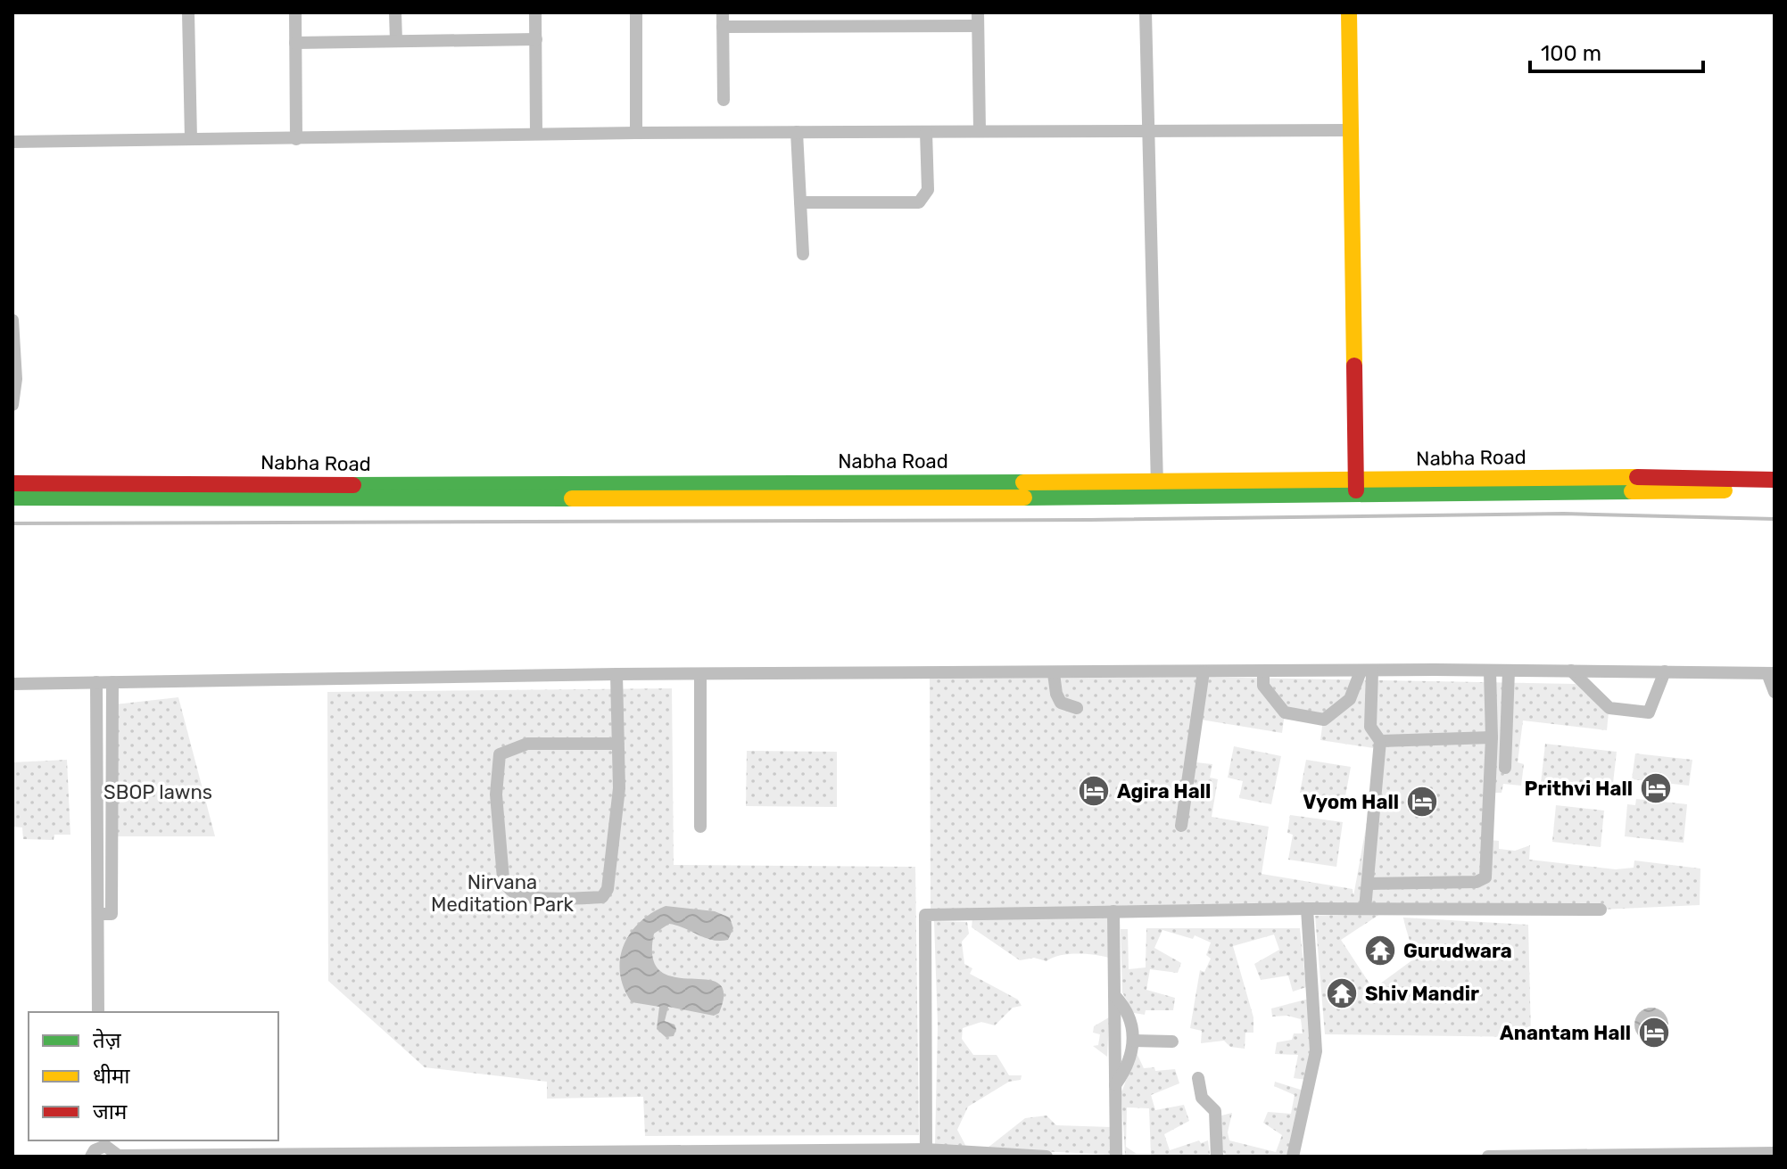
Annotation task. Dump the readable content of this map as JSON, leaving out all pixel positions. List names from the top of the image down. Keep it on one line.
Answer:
{"streets":{"main road":["Nabha Road"]},"parks":["SBOP lawns","Nirvana Meditation Park"],"places":{"hotel":["Prithvi Hall","Agira Hall","Vyom Hall","Anantam Hall"],"temple":["Gurudwara","Shiv Mandir"]},"legend":["तेज़","धीमा","जाम"],"scale_bar":"100 m"}
